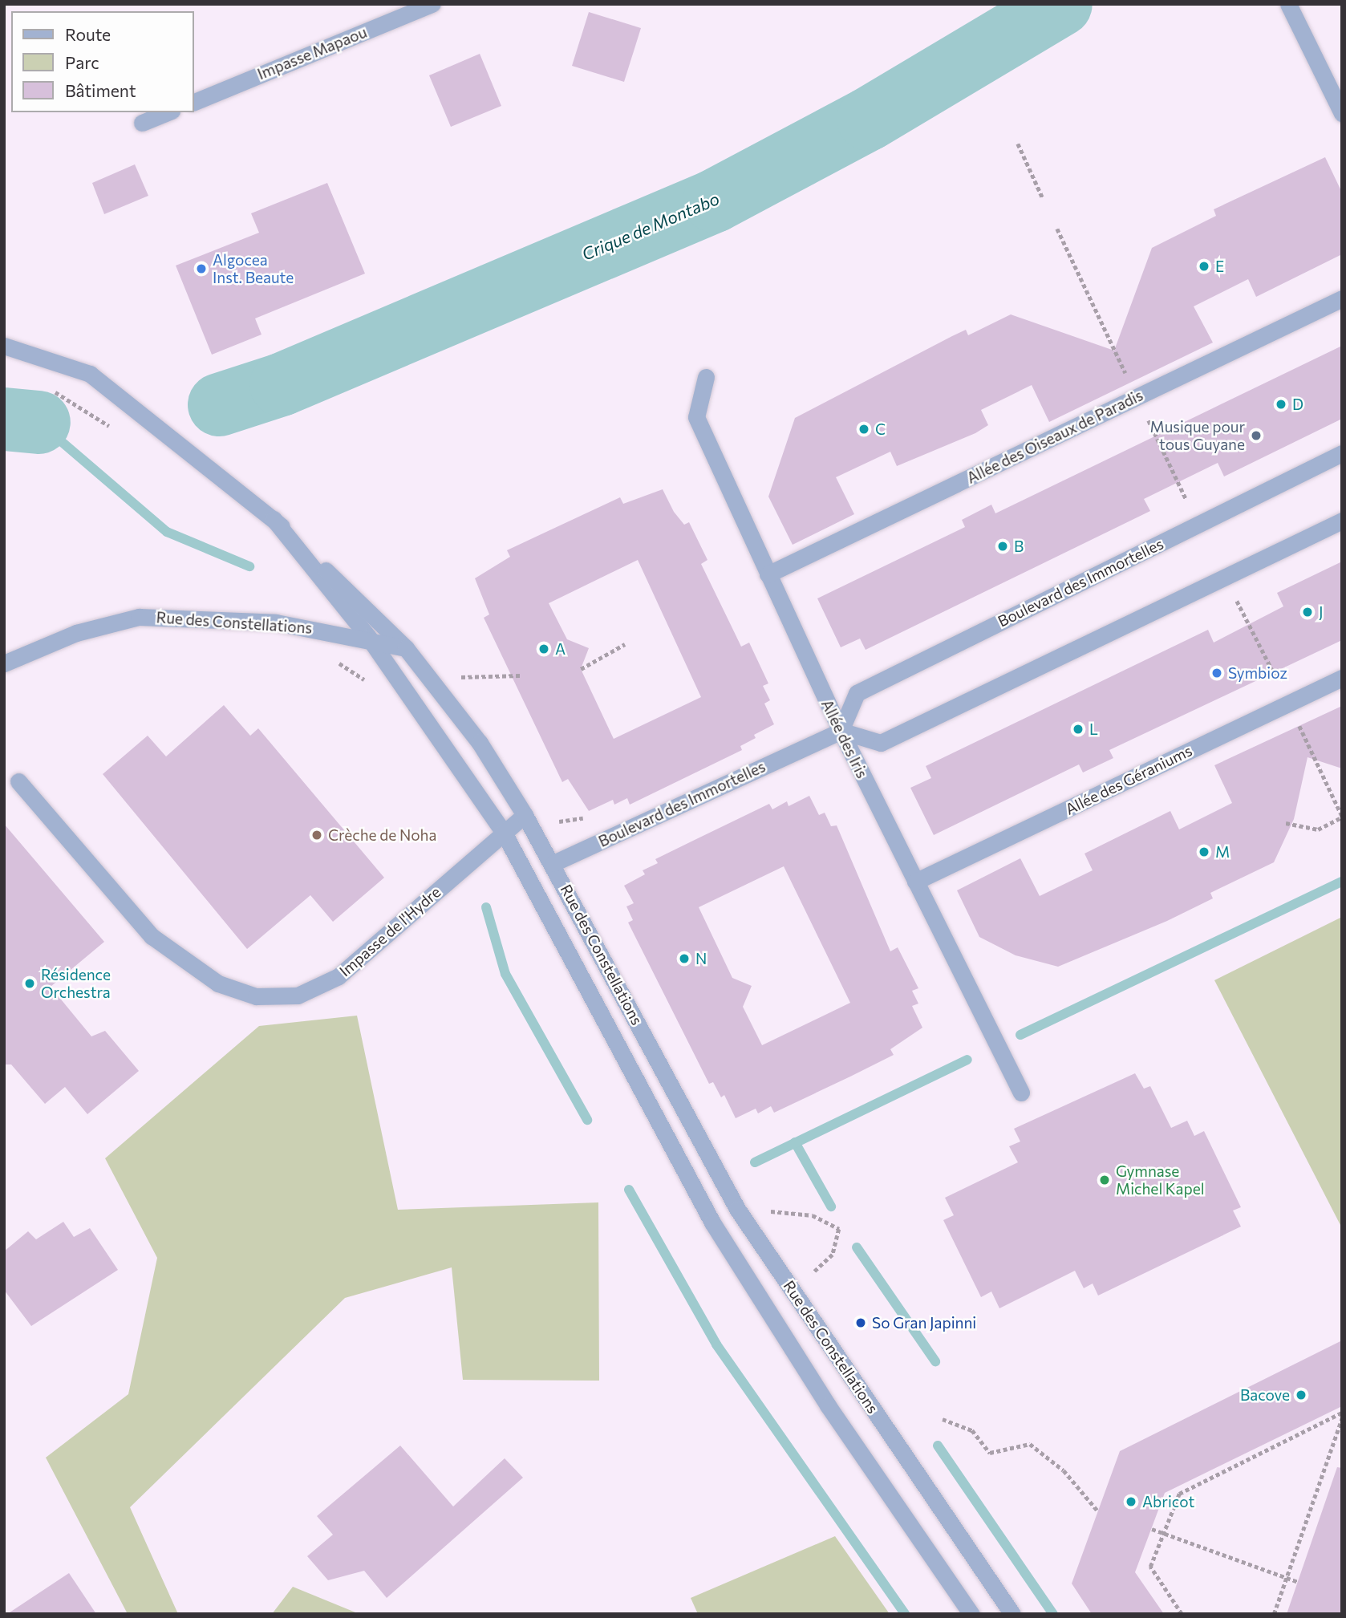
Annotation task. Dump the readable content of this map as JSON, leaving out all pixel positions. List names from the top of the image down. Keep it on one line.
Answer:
{"streets":{"street":["Impasse Mapaou","Allée des Oiseaux de Paradis","Boulevard des Immortelles","Rue des Constellations","Allée des Iris","Allée des Géraniums","Impasse de l'Hydre"]},"crossings":[["Allée des Oiseaux de Paradis","Allée des Iris"],["Boulevard des Immortelles","Rue des Constellations"],["Boulevard des Immortelles","Allée des Iris"],["Rue des Constellations","Impasse de l'Hydre"],["Allée des Iris","Allée des Géraniums"]],"water":["Crique de Montabo"],"places":["E","Algocea Inst. Beaute","D","C","Musique pour tous Guyane","B","J","A","Symbioz","L","Crèche de Noha","M","N","Résidence Orchestra","Gymnase Michel Kapel","So Gran Japinni","Bacove","Abricot"],"legend":["Route","Parc","Bâtiment"]}
